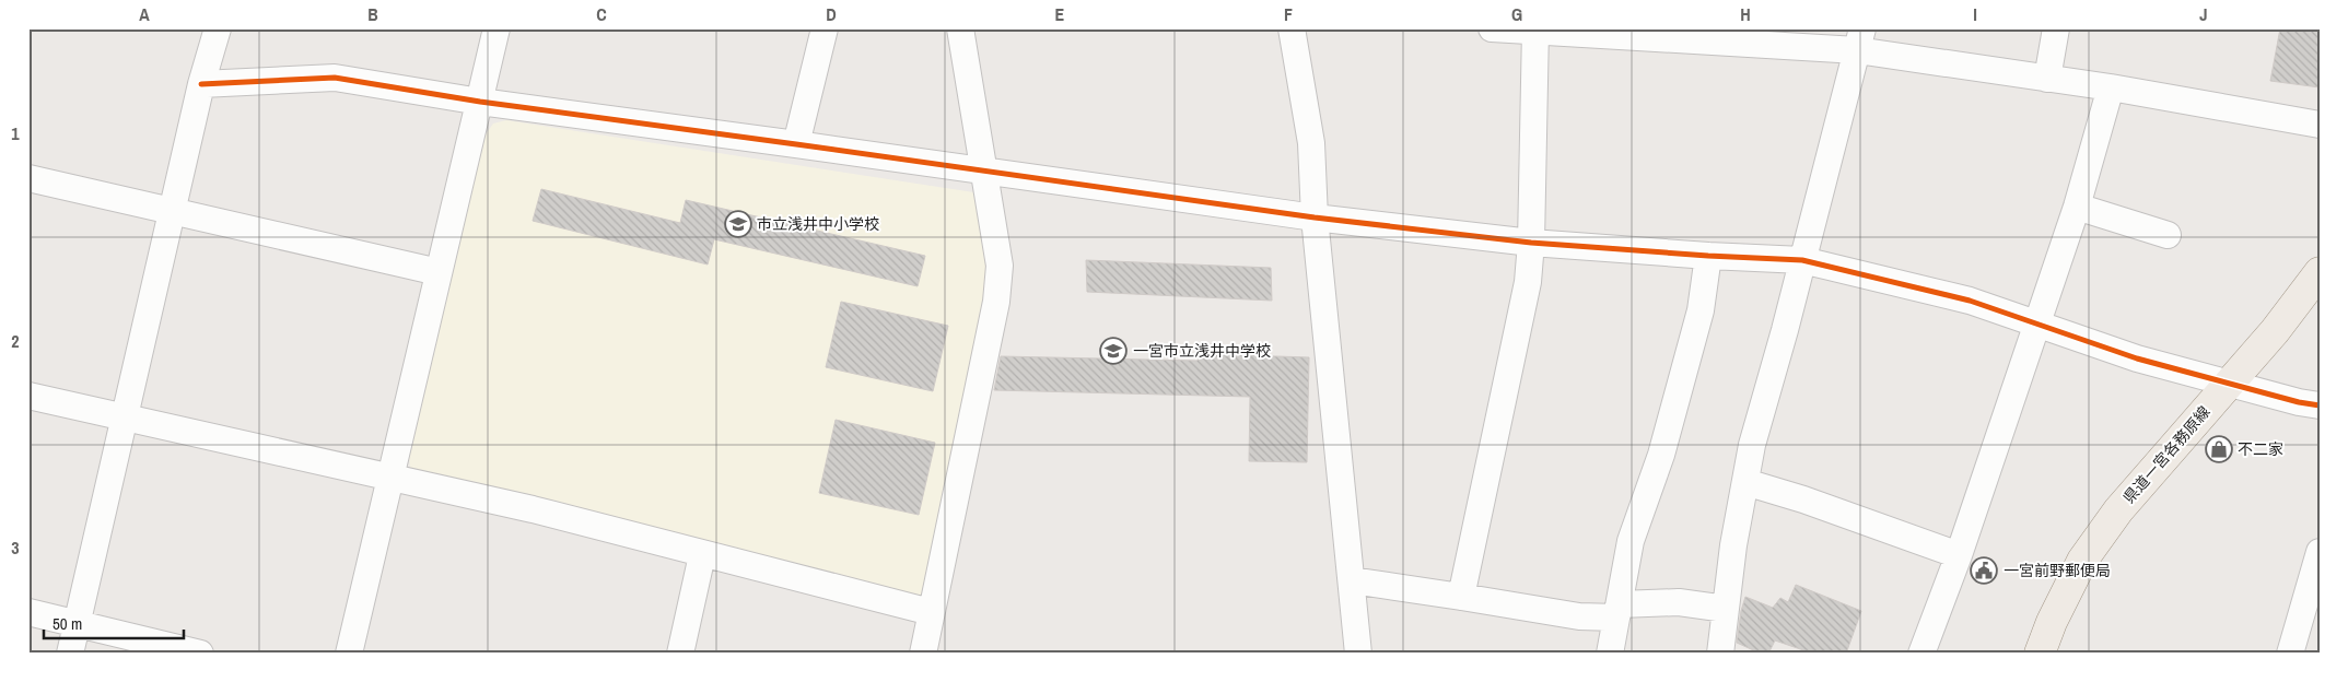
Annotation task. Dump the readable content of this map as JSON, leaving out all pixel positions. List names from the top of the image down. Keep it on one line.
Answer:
{"streets":{"main road":["県道一宮各務原線"]},"places":{"school or university":["市立浅井中小学校","一宮市立浅井中学校"],"shop":["不二家"],"public building":["一宮前野郵便局"]},"scale_bar":"50 m","grid":{"columns":["A","B","C","D","E","F","G","H","I","J"],"rows":["1","2","3"]}}
